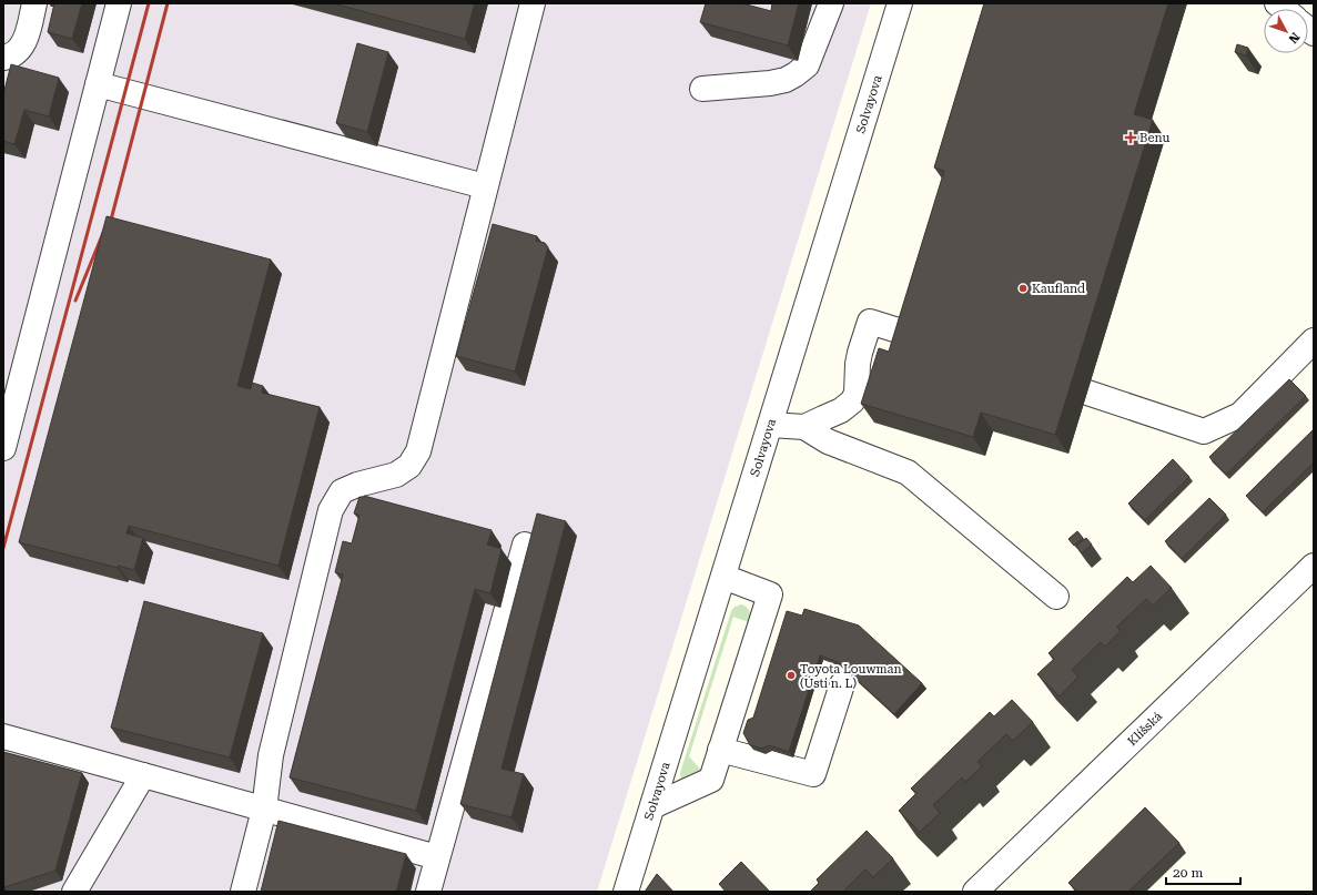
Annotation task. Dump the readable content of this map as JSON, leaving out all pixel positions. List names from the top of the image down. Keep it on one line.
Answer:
{"streets":{"street":["Solvayova","Klíšská"]},"places":{"health":["Benu"],"other":["Kaufland","Toyota Louwman (Ústí n. L)"]},"scale_bar":"20 m","north":"bottom right"}
